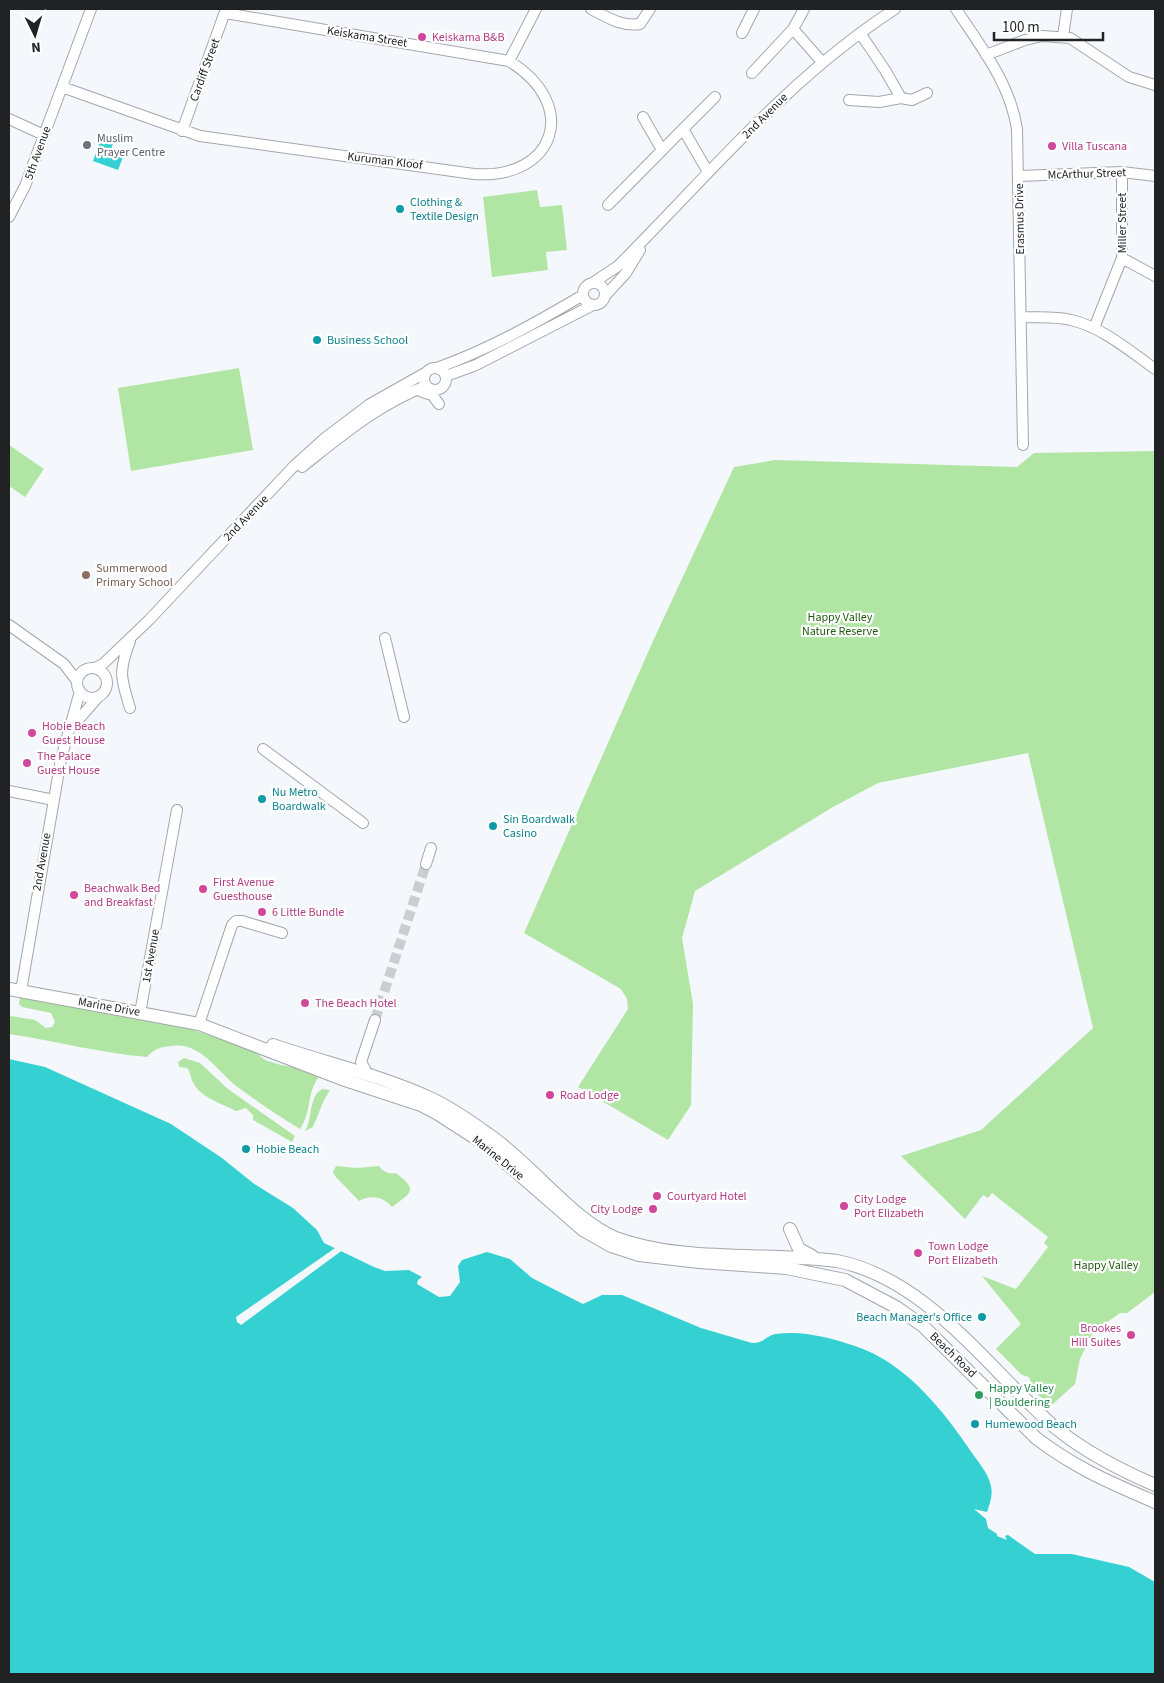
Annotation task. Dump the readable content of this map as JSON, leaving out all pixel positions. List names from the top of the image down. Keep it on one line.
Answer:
{"streets":{"main road":["Marine Drive","Beach Road"],"street":["Keiskama Street","Cardiff Street","2nd Avenue","5th Avenue","Kuruman Kloof","McArthur Street","Erasmus Drive","Miller Street","1st Avenue"]},"crossings":[["Keiskama Street","Cardiff Street"],["Keiskama Street","Kuruman Kloof"],["Cardiff Street","Kuruman Kloof"],["2nd Avenue","Marine Drive"],["5th Avenue","Kuruman Kloof"],["McArthur Street","Erasmus Drive"],["McArthur Street","Miller Street"],["1st Avenue","Marine Drive"],["Marine Drive","Beach Road"]],"parks":["Happy Valley Nature Reserve","Happy Valley"],"places":["Keiskama B&B","Muslim Prayer Centre","Villa Tuscana","Clothing & Textile Design","Business School","Summerwood Primary School","Hobie Beach Guest House","The Palace Guest House","Nu Metro Boardwalk","Sin Boardwalk Casino","First Avenue Guesthouse","Beachwalk Bed and Breakfast","6 Little Bundle","The Beach Hotel","Road Lodge","Hobie Beach","Courtyard Hotel","City Lodge Port Elizabeth","City Lodge","Town Lodge Port Elizabeth","Beach Manager's Office","Brookes Hill Suites","Happy Valley | Bouldering","Humewood Beach"],"scale_bar":"100 m","north":"bottom"}
